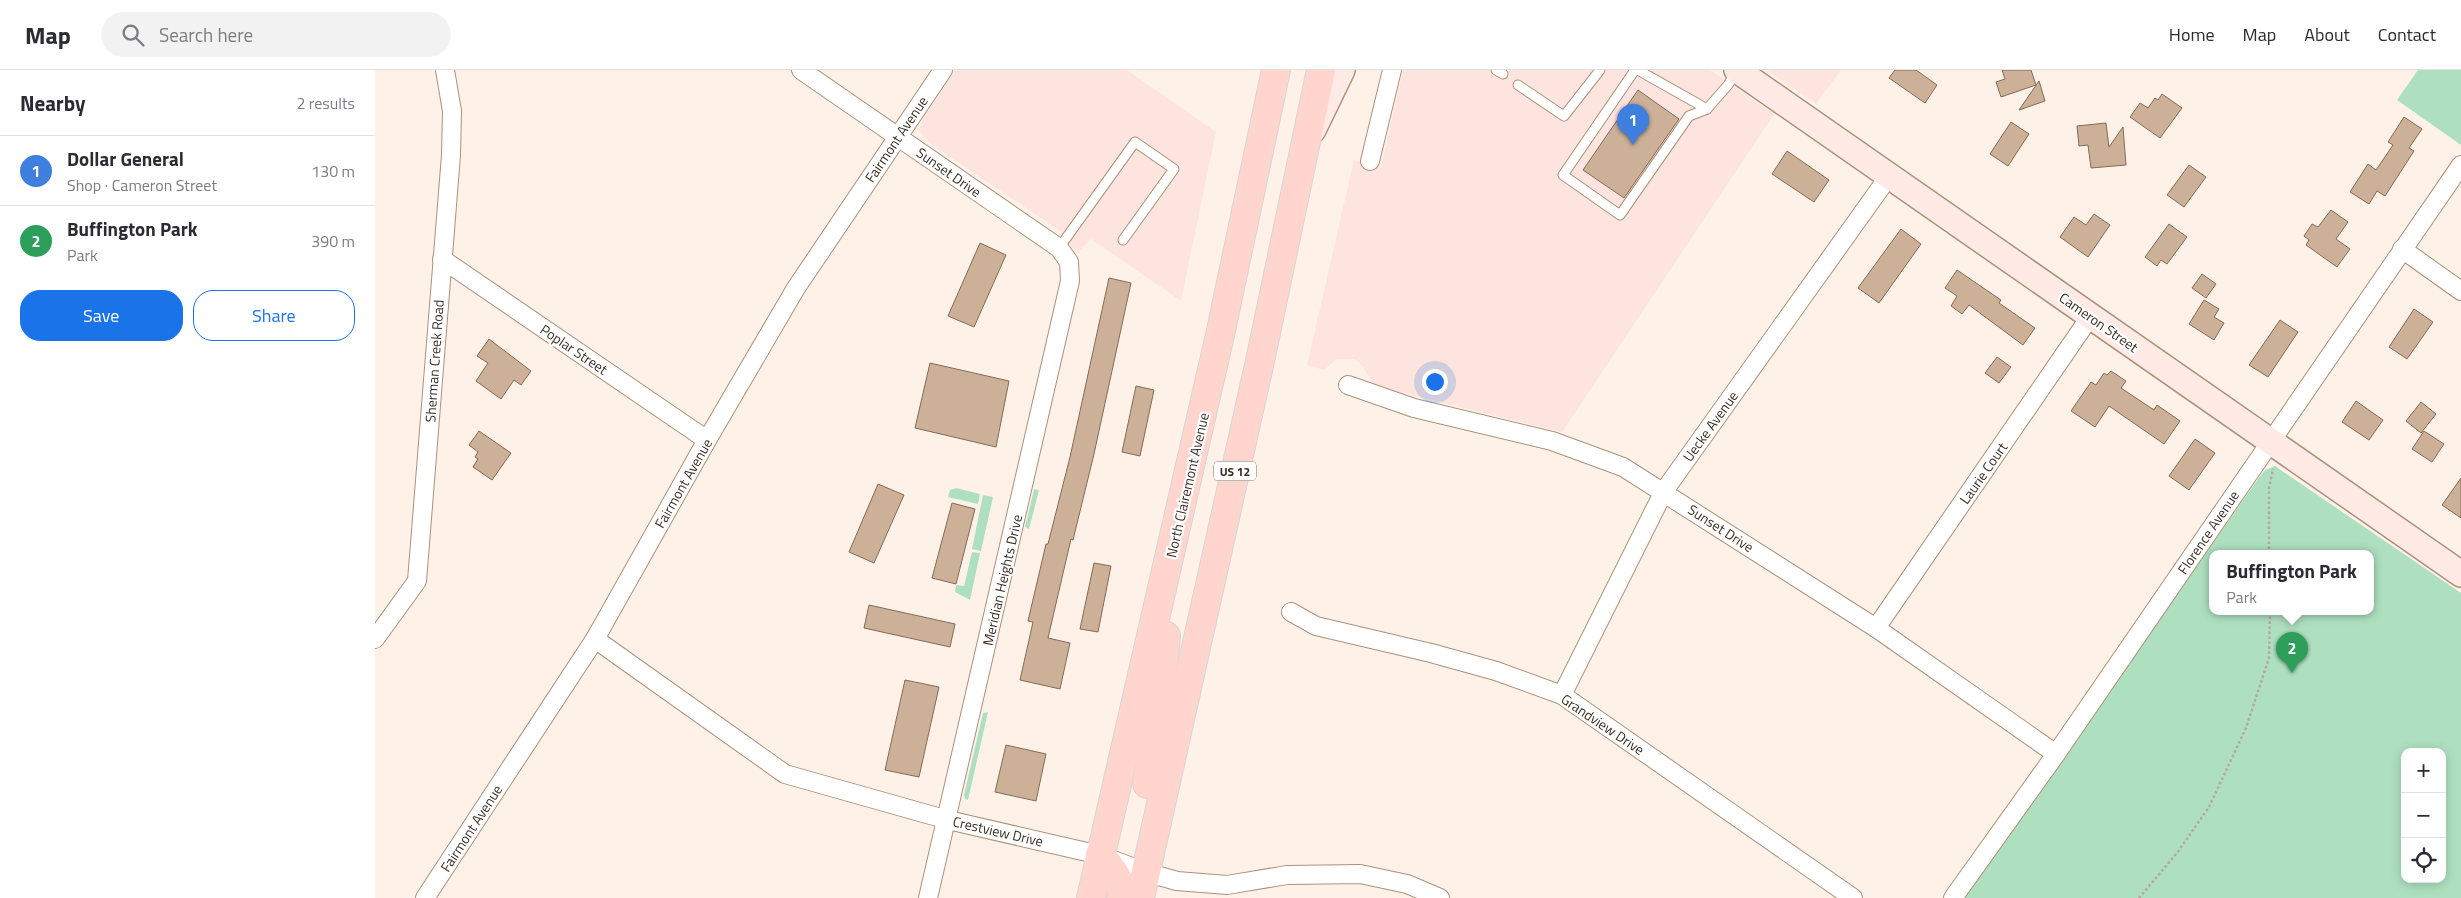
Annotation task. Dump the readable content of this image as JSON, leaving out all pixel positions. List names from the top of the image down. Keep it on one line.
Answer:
{"streets":{"main road":["Cameron Street","US 12","North Clairemont Avenue"],"street":["Fairmont Avenue","Sunset Drive","Poplar Street","Sherman Creek Road","Uecke Avenue","Laurie Court","Florence Avenue","Meridian Heights Drive","Grandview Drive","Crestview Drive"]},"crossings":[["Fairmont Avenue","Sunset Drive"],["Fairmont Avenue","Poplar Street"],["Fairmont Avenue","Crestview Drive"],["Sunset Drive","Uecke Avenue"],["Sunset Drive","Laurie Court"],["Sunset Drive","Florence Avenue"],["Sunset Drive","Meridian Heights Drive"],["Cameron Street","Uecke Avenue"],["Cameron Street","Laurie Court"],["Cameron Street","Florence Avenue"],["Poplar Street","Sherman Creek Road"],["Uecke Avenue","Grandview Drive"],["US 12","Crestview Drive"],["North Clairemont Avenue","Crestview Drive"],["Meridian Heights Drive","Crestview Drive"]],"page":{"header":"Map","search":"Search here","nav":["Home","Map","About","Contact"],"heading":["Nearby","2 results"],"pins":["1","2"],"list":[{"mark":"1","name":"Dollar General","note":"Shop · Cameron Street","value":"130 m"},{"mark":"2","name":"Buffington Park","note":"Park","value":"390 m"}],"buttons":["Save","Share"],"popup":["Buffington Park","Park"],"map_buttons":["+","−"]}}
